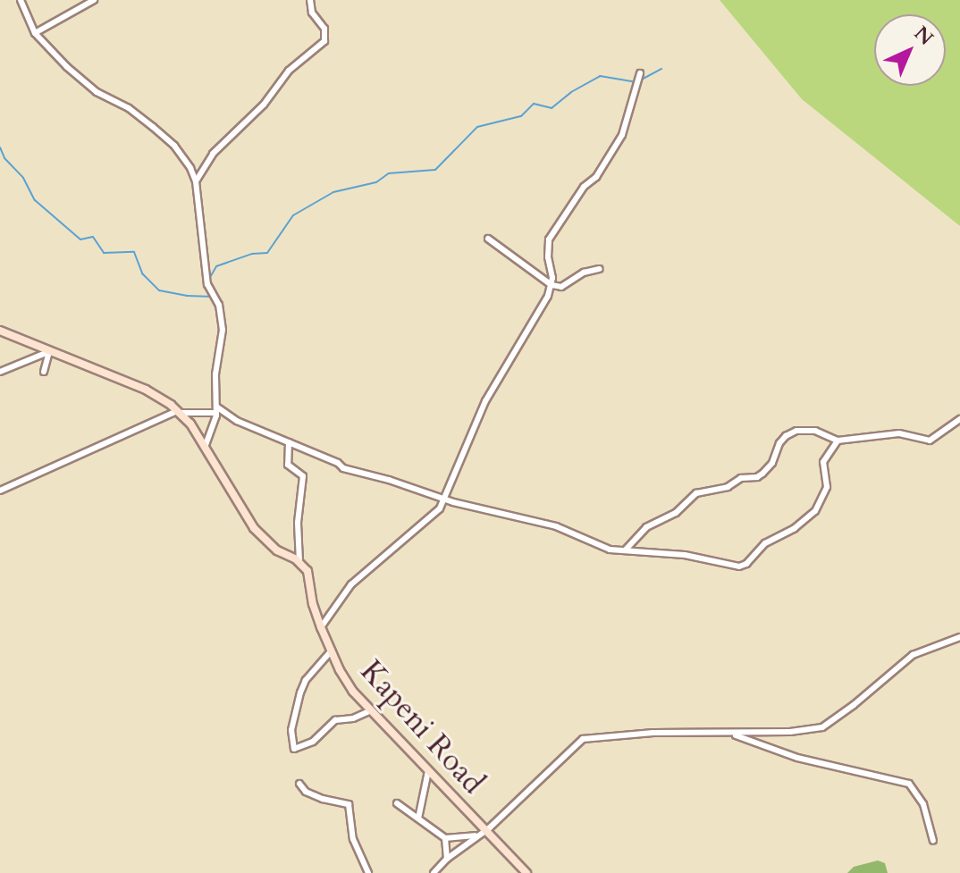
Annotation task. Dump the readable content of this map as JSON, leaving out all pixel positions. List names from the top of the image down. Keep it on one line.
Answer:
{"streets":{"main road":["Kapeni Road"]},"north":"top right"}
